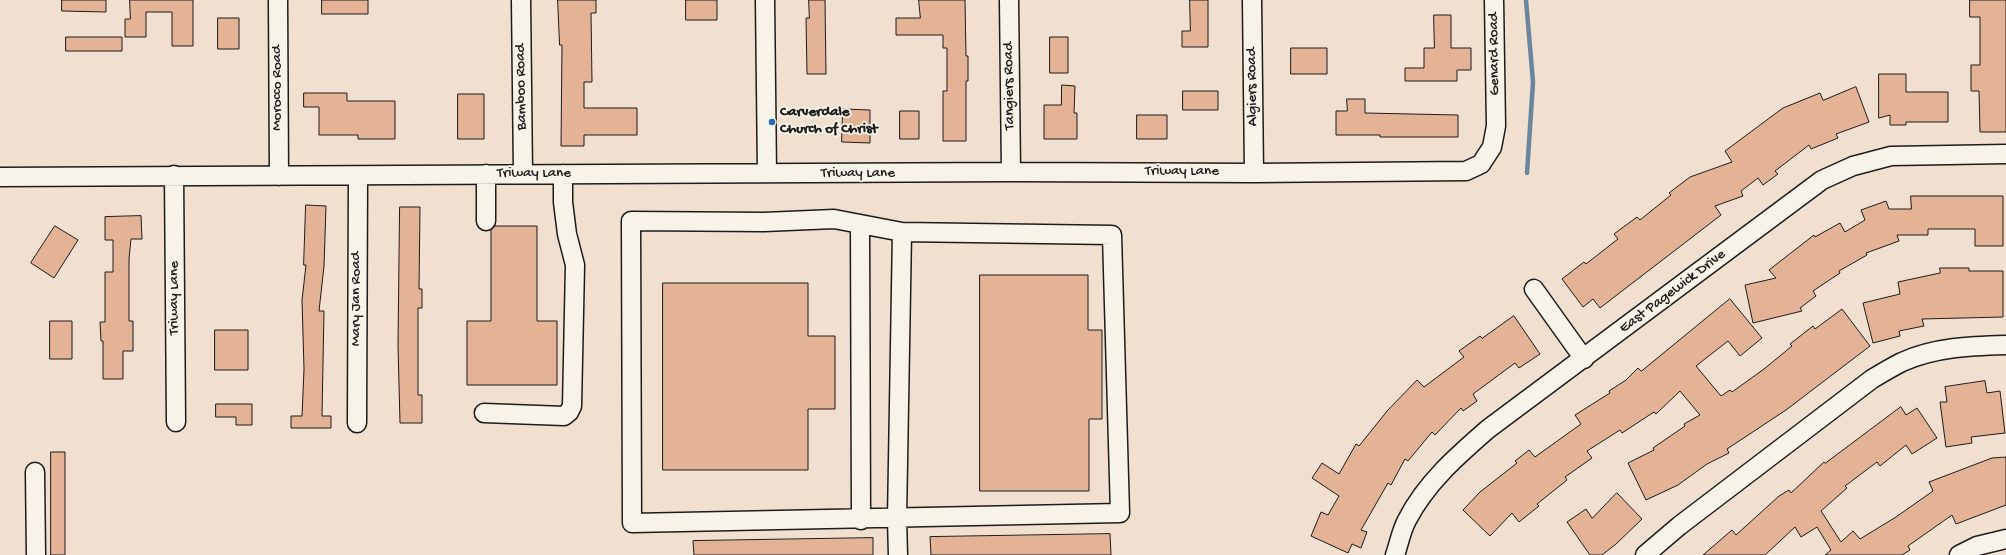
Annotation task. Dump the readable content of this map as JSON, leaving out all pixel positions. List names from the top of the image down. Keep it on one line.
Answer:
{"streets":{"street":["Genard Road","Tangiers Road","Bamboo Road","Algiers Road","Morocco Road","Triway Lane","East Pagewick Drive","Mary Jan Road"]},"crossings":[["Genard Road","Triway Lane"],["Tangiers Road","Triway Lane"],["Bamboo Road","Triway Lane"],["Algiers Road","Triway Lane"],["Morocco Road","Triway Lane"],["Triway Lane","Mary Jan Road"]],"places":["Carverdale Church of Christ"]}
